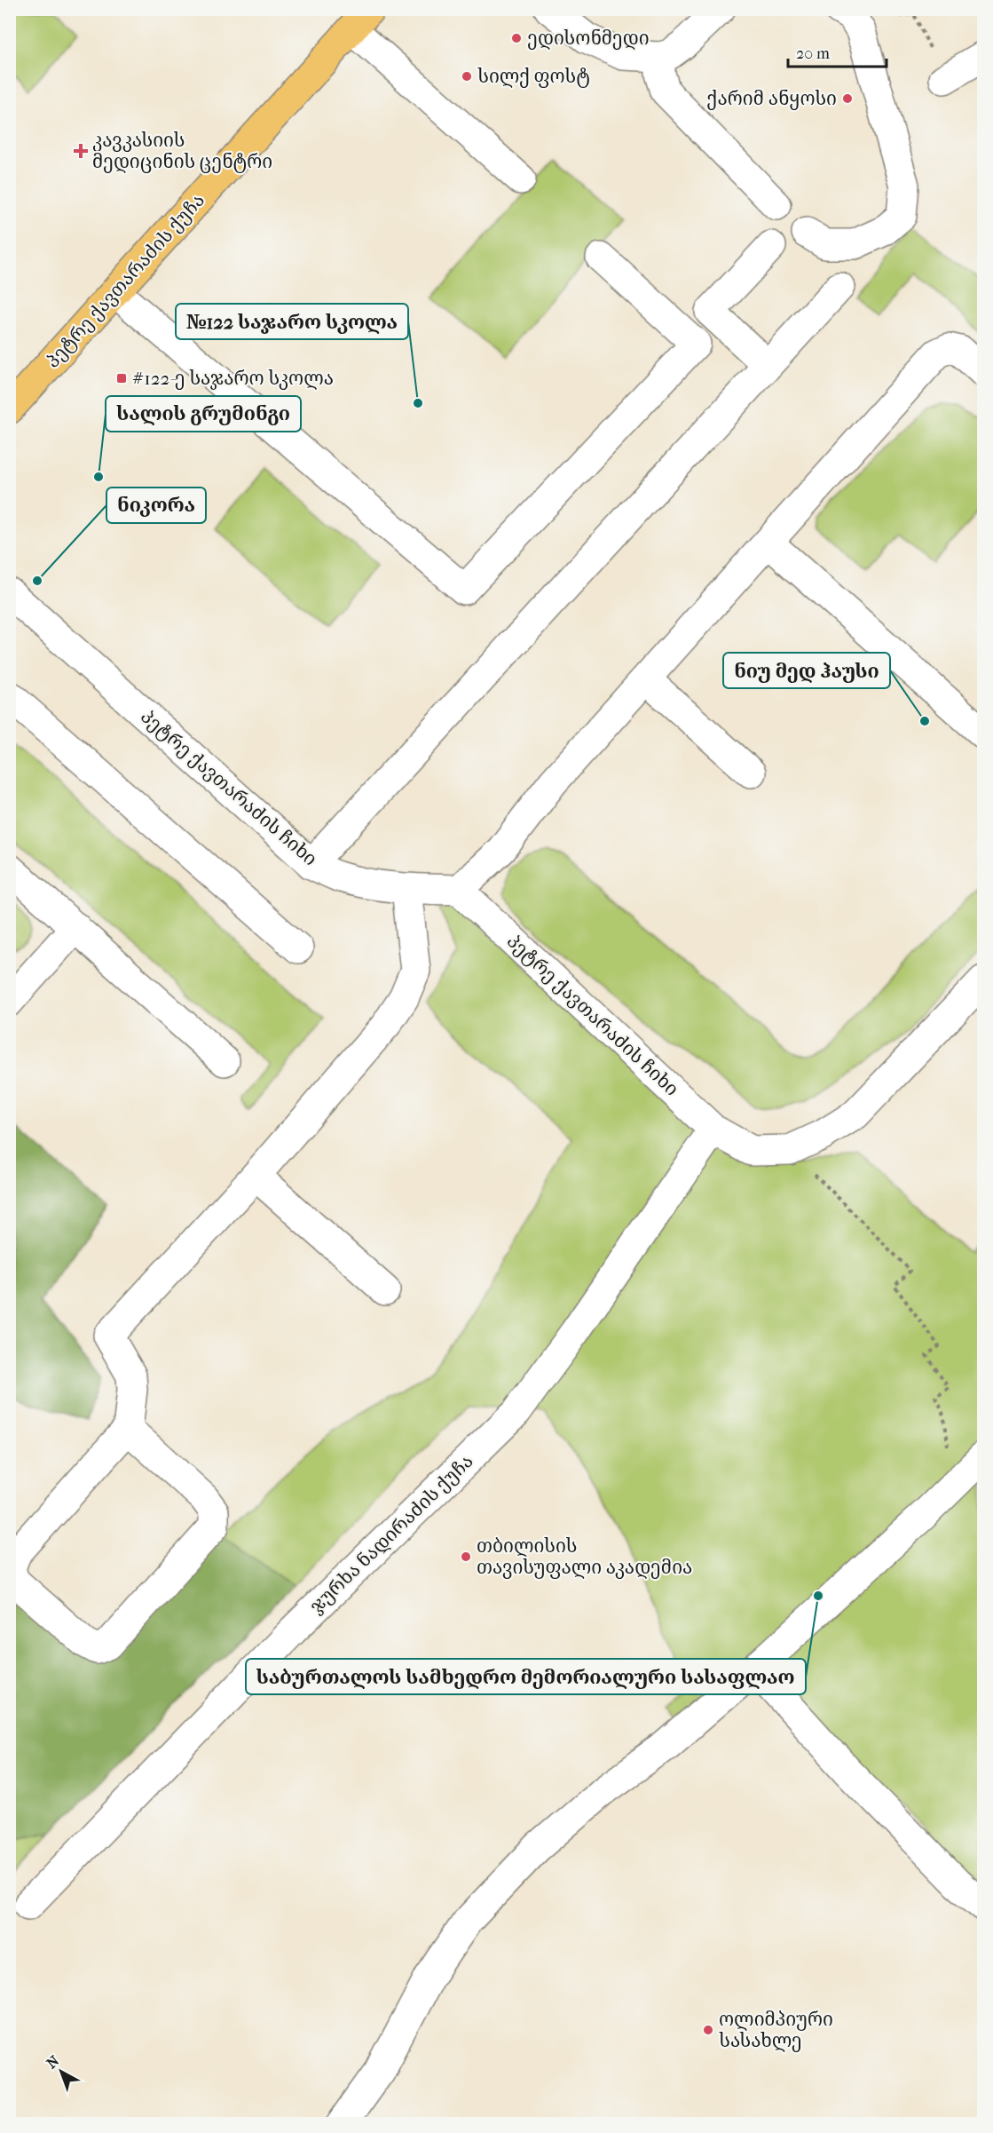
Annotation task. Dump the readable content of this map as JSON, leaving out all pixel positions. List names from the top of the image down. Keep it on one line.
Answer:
{"streets":{"main road":["პეტრე ქავთარაძის ქუჩა"],"street":["პეტრე ქავთარაძის ჩიხი","ჯურხა ნადირაძის ქუჩა"]},"crossings":[["პეტრე ქავთარაძის ჩიხი","ჯურხა ნადირაძის ქუჩა"]],"places":{"other":["ედისონმედი","სილქ ფოსტ","ქარიმ ანყოსი","№122 საჯარო სკოლა","სალის გრუმინგი","ნიკორა","ნიუ მედ ჰაუსი","თბილისის თავისუფალი აკადემია","საბურთალოს სამხედრო მემორიალური სასაფლაო","ოლიმპიური სასახლე"],"health":["კავკასიის მედიცინის ცენტრი"],"transit":["#122-ე საჯარო სკოლა"]},"scale_bar":"20 m","north":"top left"}
